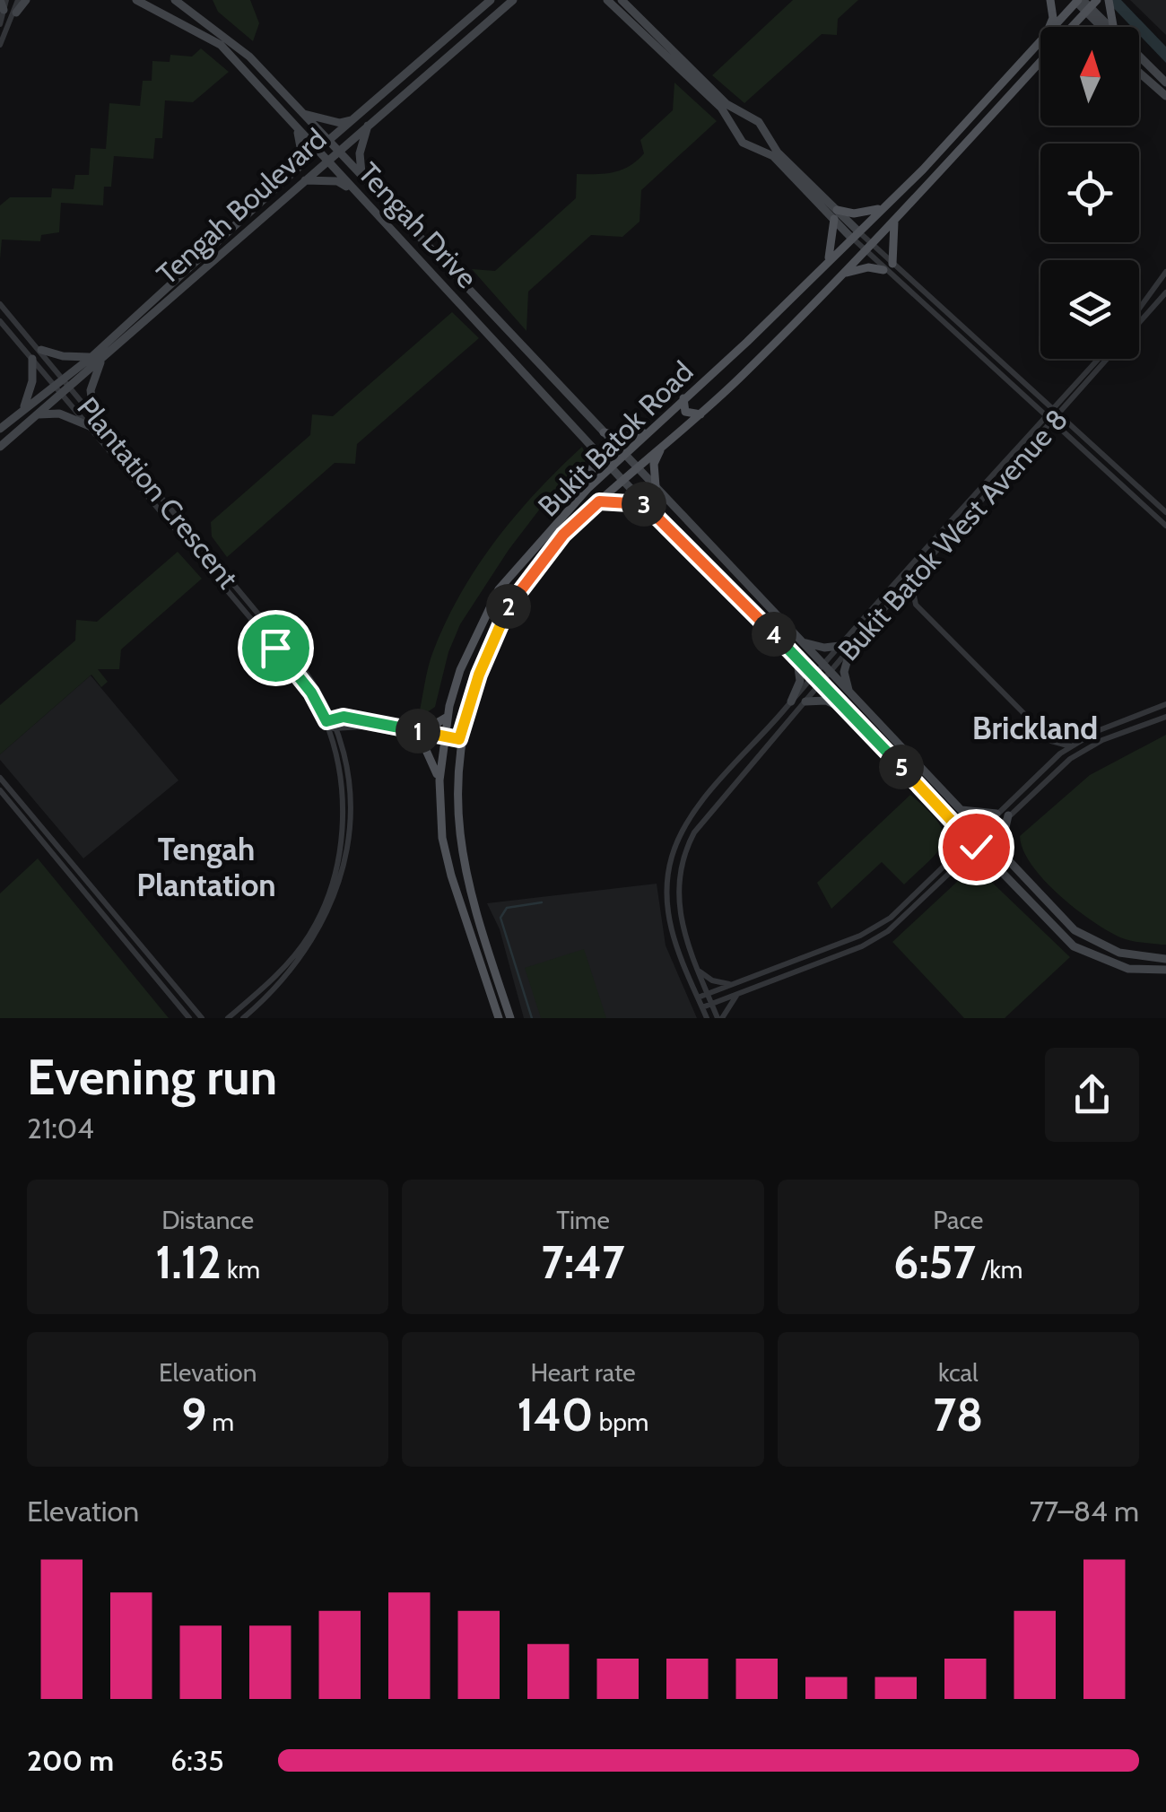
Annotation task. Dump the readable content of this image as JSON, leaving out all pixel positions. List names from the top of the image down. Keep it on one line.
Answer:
{"streets":{"main road":["Bukit Batok Road"],"street":["Tengah Boulevard","Tengah Drive","Plantation Crescent","Bukit Batok West Avenue 8"]},"crossings":[["Tengah Boulevard","Tengah Drive"],["Tengah Boulevard","Plantation Crescent"],["Tengah Drive","Bukit Batok Road"],["Tengah Drive","Bukit Batok West Avenue 8"]],"districts":["Brickland","Tengah Plantation"],"north":"top","page":{"pins":["3","2","4","1","5"],"heading":["Evening run","21:04"],"stats":[["Distance","1.12 km"],["Time","7:47"],["Pace","6:57 /km"],["Elevation","9 m"],["Heart rate","140 bpm"],["kcal","78"]],"chart":["Elevation","77–84 m"],"list":[{"name":"200 m","note":"6:35"}]}}
